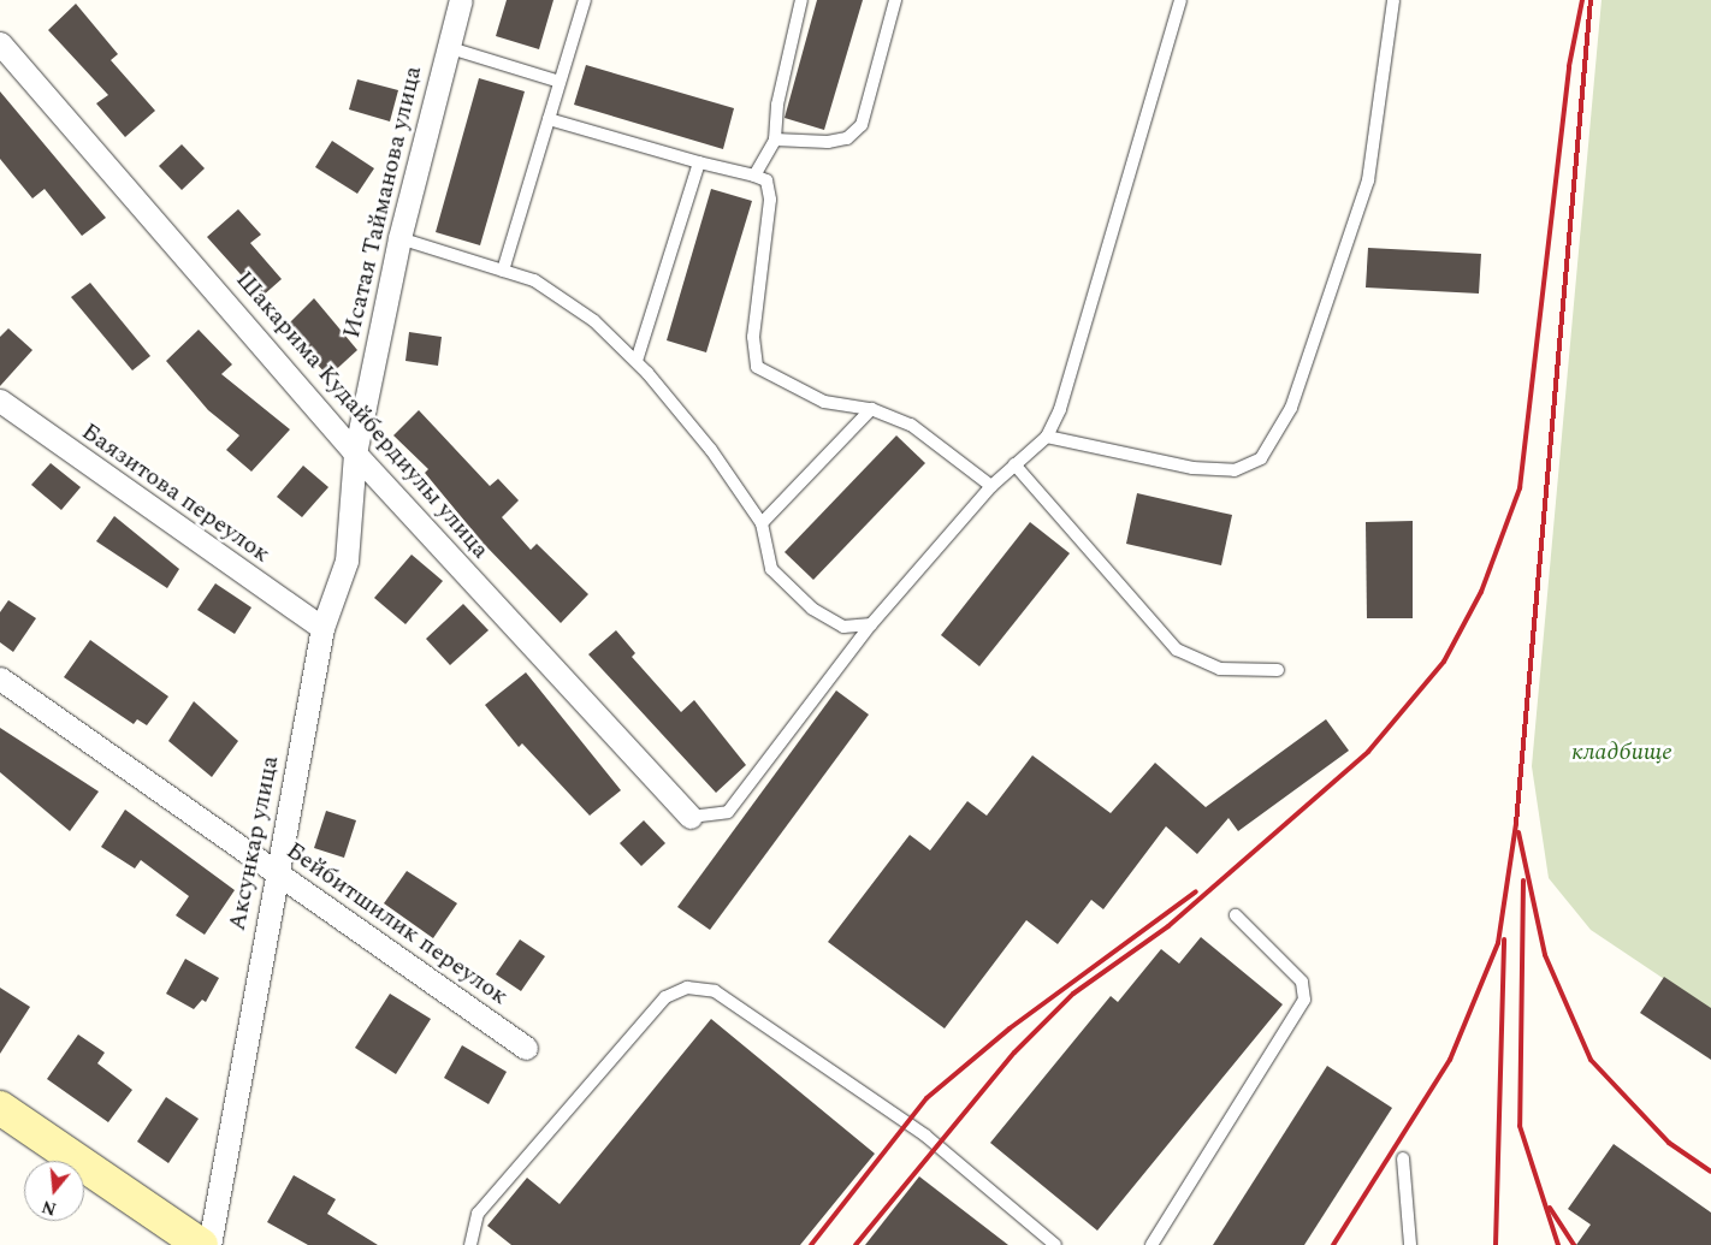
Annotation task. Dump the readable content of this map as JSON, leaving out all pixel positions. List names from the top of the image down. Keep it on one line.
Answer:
{"streets":{"street":["Исатая Тайманова улица","Шакарима Кудайбердиулы улица","Баязитова переулок","Аксункар улица","Бейбитшилик переулок"]},"crossings":[["Исатая Тайманова улица","Шакарима Кудайбердиулы улица"],["Исатая Тайманова улица","Аксункар улица"],["Шакарима Кудайбердиулы улица","Аксункар улица"],["Баязитова переулок","Аксункар улица"],["Аксункар улица","Бейбитшилик переулок"]],"parks":["кладбище"],"north":"bottom"}
